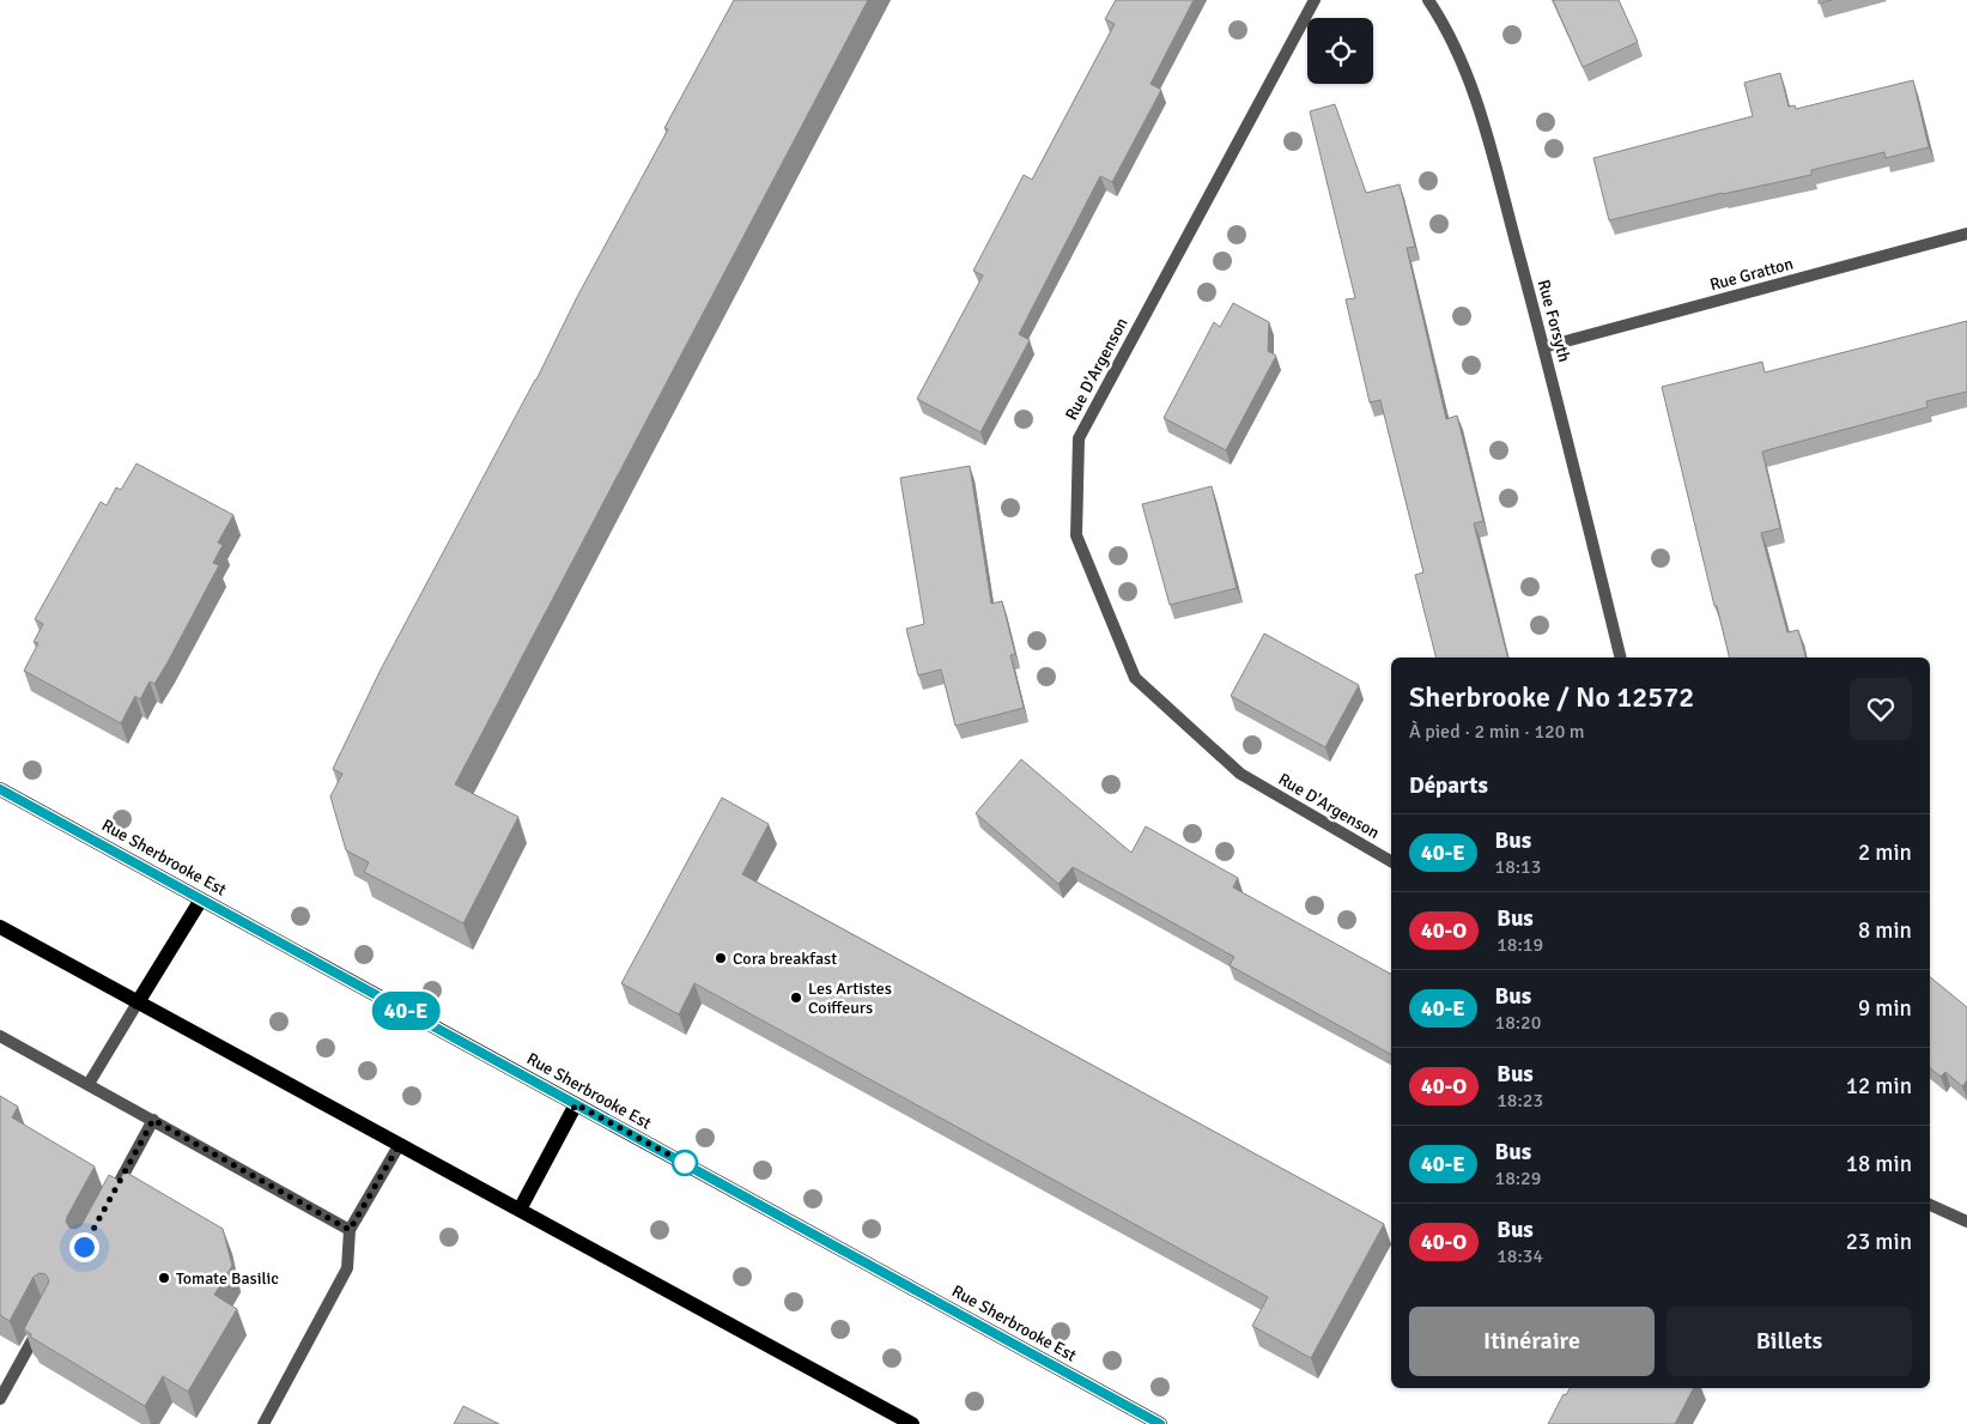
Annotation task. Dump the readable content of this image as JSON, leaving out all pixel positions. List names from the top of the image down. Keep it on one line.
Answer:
{"streets":{"main road":["Rue Sherbrooke Est"],"street":["Rue Gratton","Rue Forsyth","Rue D'Argenson"]},"crossings":[["Rue Gratton","Rue Forsyth"]],"places":["Cora breakfast","Les Artistes Coiffeurs","Tomate Basilic"],"lines":["bus line 40-E"],"page":{"on_map":"40-E","heading":[["Sherbrooke / No 12572","À pied · 2 min · 120 m"],"Départs"],"list":[{"mark":"40-E","name":"Bus","note":"18:13","value":"2 min"},{"mark":"40-O","name":"Bus","note":"18:19","value":"8 min"},{"mark":"40-E","name":"Bus","note":"18:20","value":"9 min"},{"mark":"40-O","name":"Bus","note":"18:23","value":"12 min"},{"mark":"40-E","name":"Bus","note":"18:29","value":"18 min"},{"mark":"40-O","name":"Bus","note":"18:34","value":"23 min"}],"buttons":["Itinéraire","Billets"]}}
